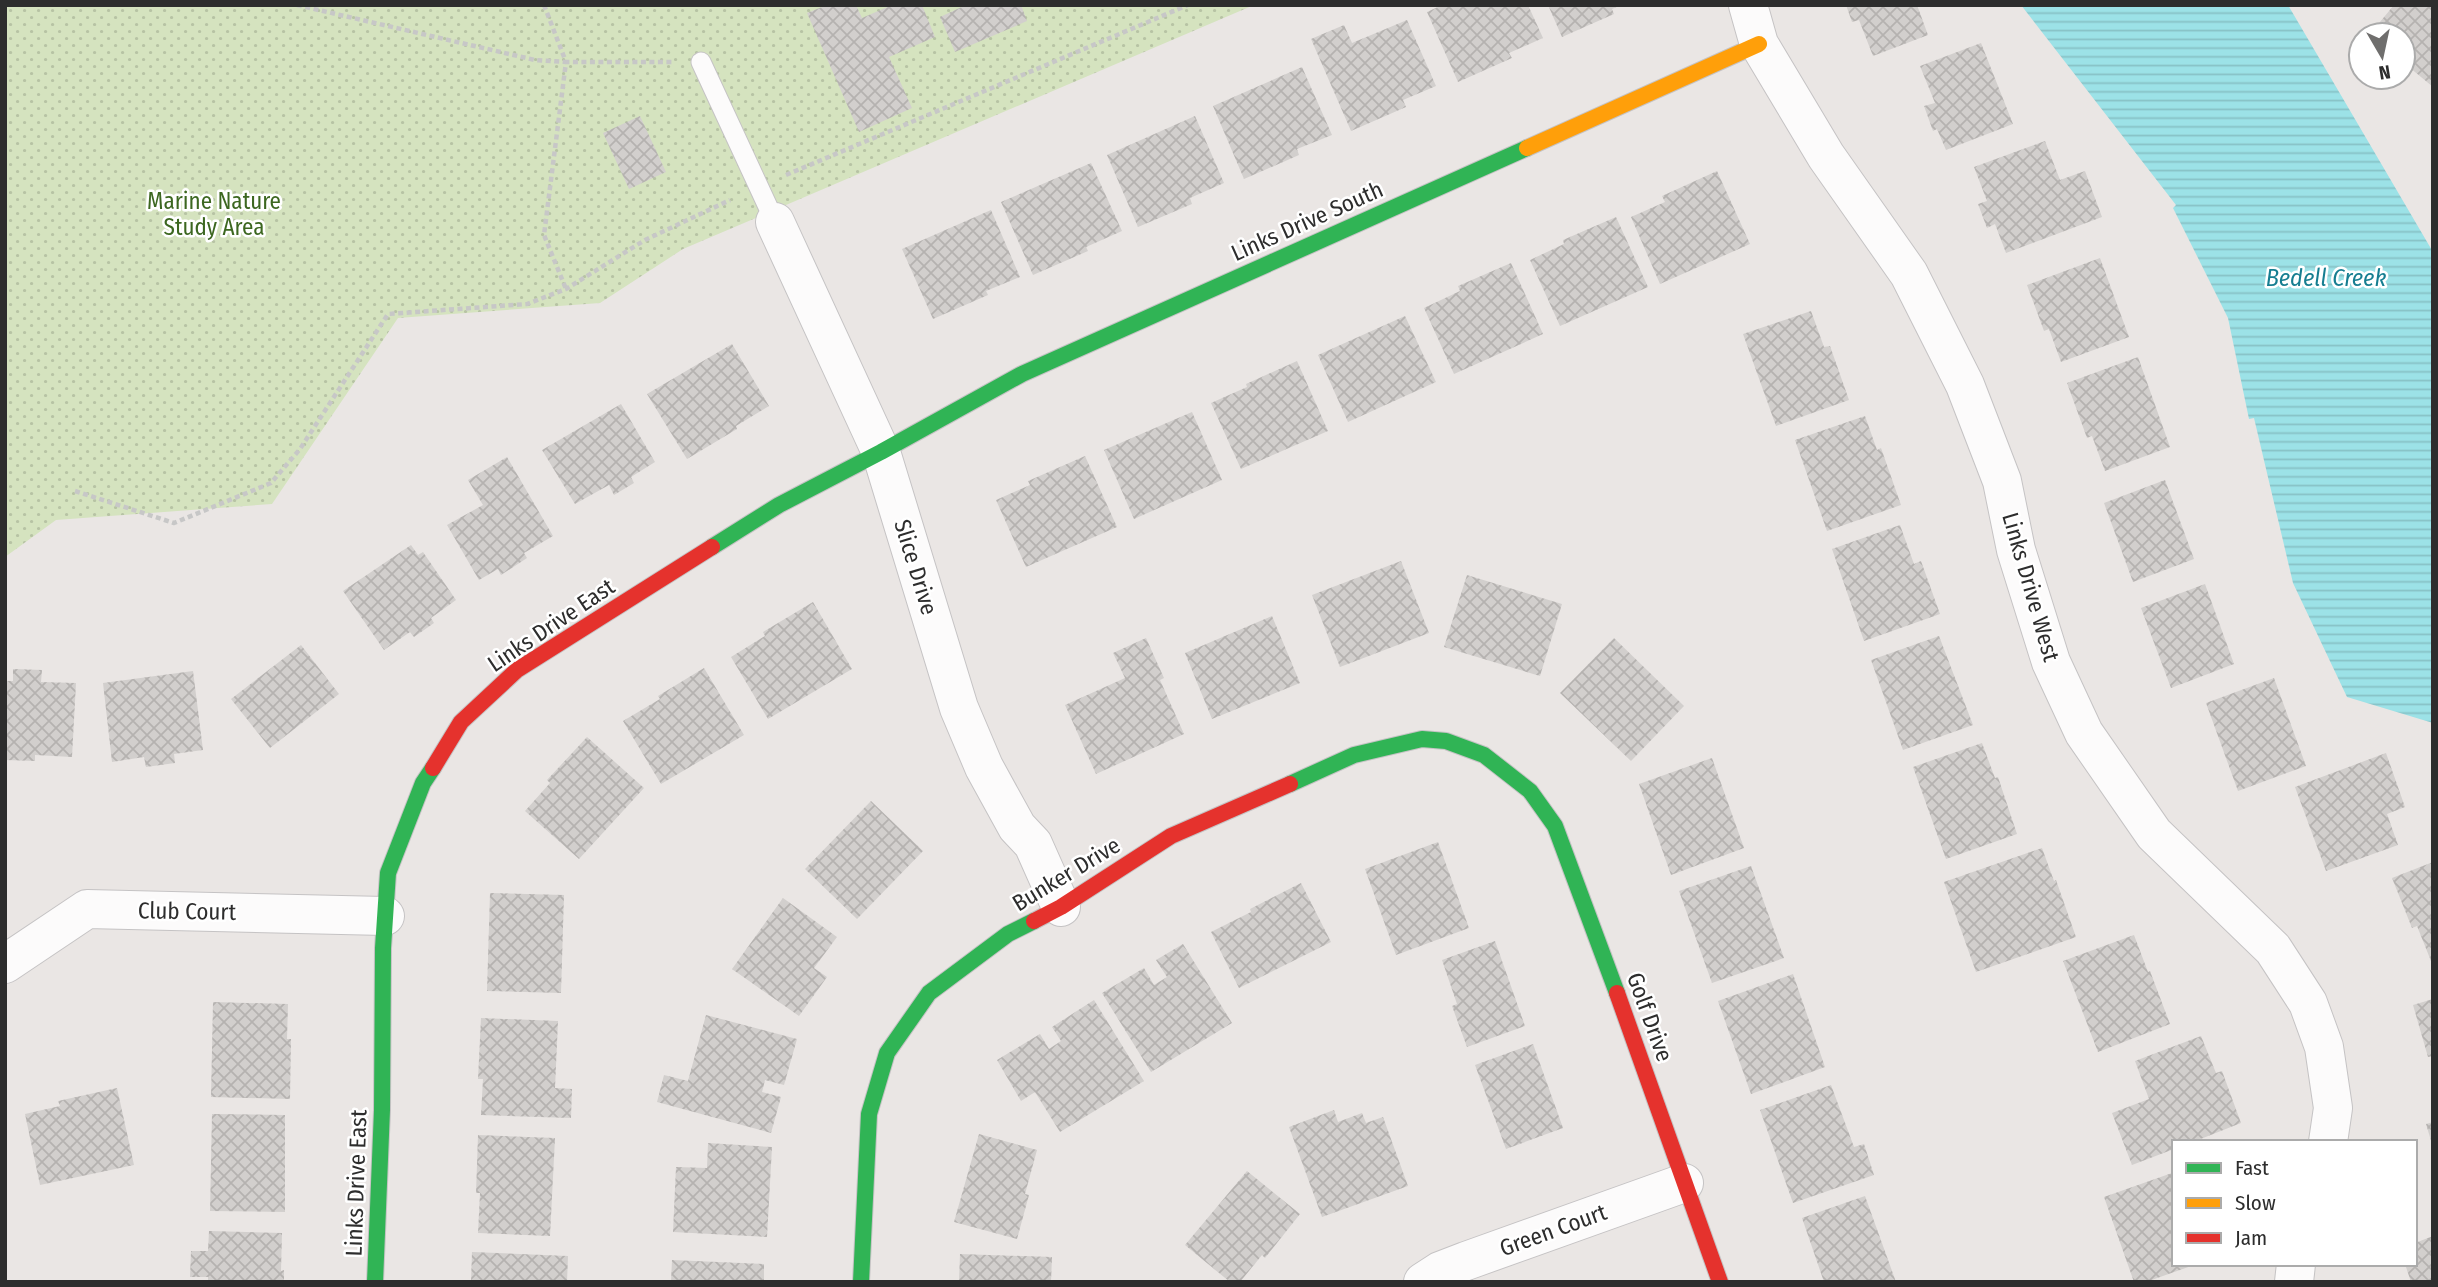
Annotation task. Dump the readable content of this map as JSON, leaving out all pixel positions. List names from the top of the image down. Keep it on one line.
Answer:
{"streets":{"street":["Links Drive South","Slice Drive","Links Drive West","Links Drive East","Bunker Drive","Club Court","Golf Drive","Green Court"]},"crossings":[["Links Drive South","Slice Drive"],["Links Drive South","Links Drive West"],["Links Drive South","Links Drive East"],["Slice Drive","Links Drive East"],["Slice Drive","Bunker Drive"],["Links Drive East","Club Court"],["Bunker Drive","Golf Drive"],["Golf Drive","Green Court"]],"water":["Bedell Creek"],"parks":["Marine Nature Study Area"],"legend":["Fast","Slow","Jam"],"north":"bottom"}
